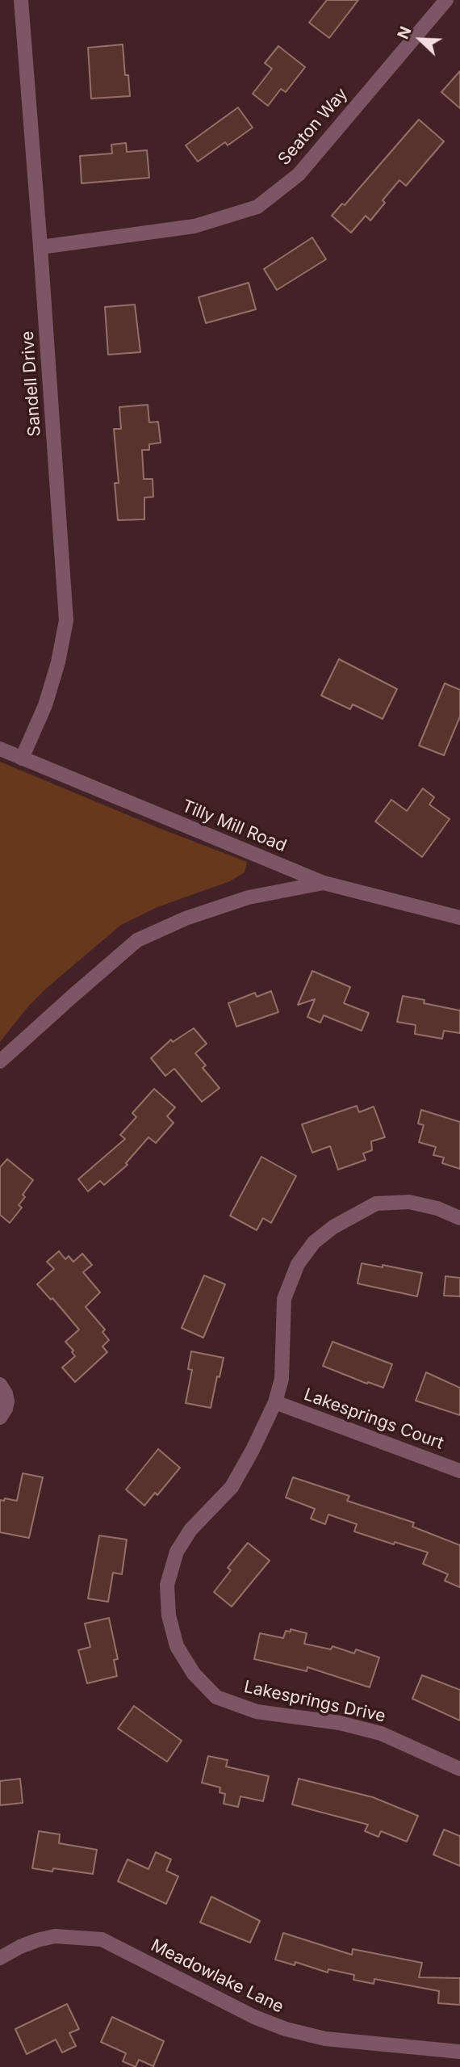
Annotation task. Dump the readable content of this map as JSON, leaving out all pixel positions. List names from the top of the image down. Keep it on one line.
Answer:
{"streets":{"street":["Seaton Way","Sandell Drive","Tilly Mill Road","Lakesprings Court","Lakesprings Drive","Meadowlake Lane"]},"crossings":[["Seaton Way","Sandell Drive"],["Sandell Drive","Tilly Mill Road"],["Lakesprings Court","Lakesprings Drive"]],"north":"top left"}
